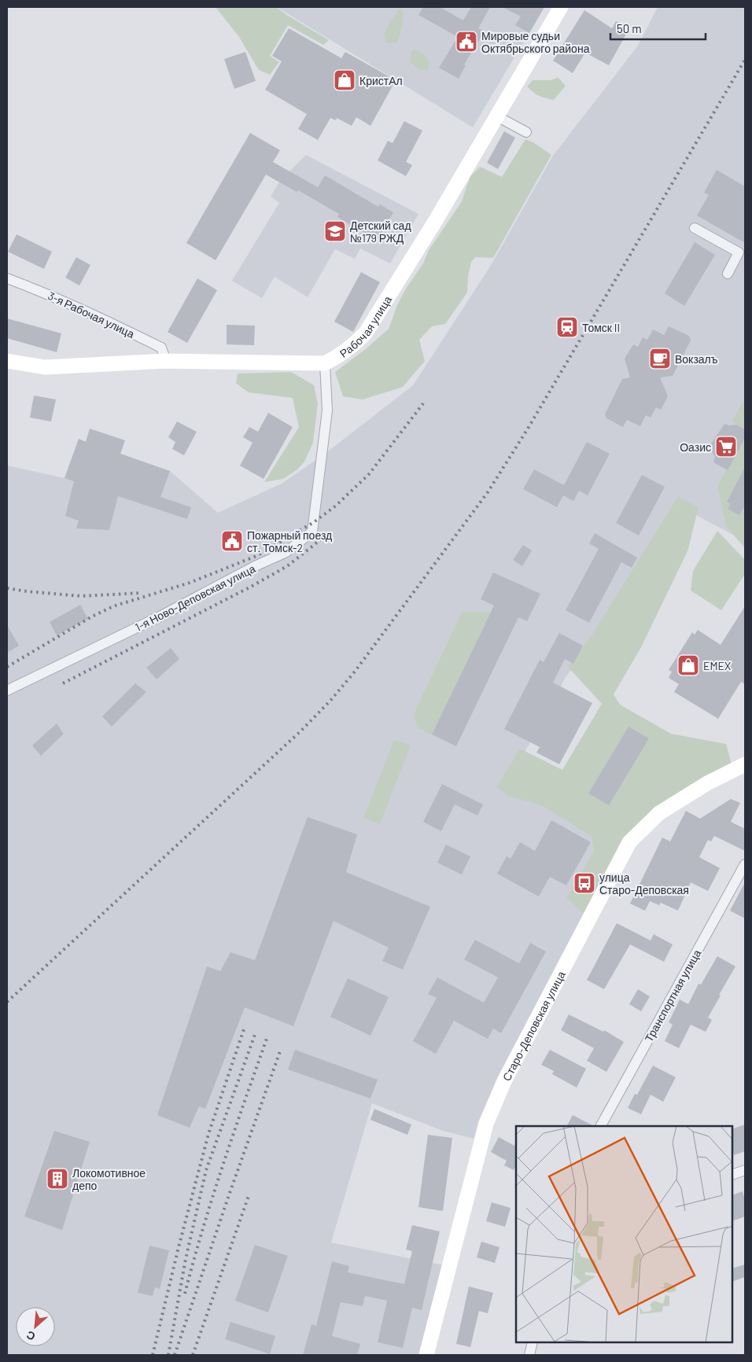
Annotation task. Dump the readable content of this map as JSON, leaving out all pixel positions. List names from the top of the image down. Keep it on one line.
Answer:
{"streets":{"street":["3-я Рабочая улица","Рабочая улица","1-я Ново-Деповская улица","Транспортная улица","Старо-Деповская улица"]},"crossings":[["3-я Рабочая улица","Рабочая улица"],["Рабочая улица","1-я Ново-Деповская улица"]],"places":{"public building":["Мировые судьи Октябрьского района","Пожарный поезд ст. Томск-2"],"shop":["КристАл","EMEX"],"school or university":["Детский сад №179 РЖД"],"station":["Томск II"],"cafe":["Вокзалъ"],"supermarket":["Оазис"],"bus stop":["улица Старо-Деповская"],"building":["Локомотивное депо"]},"scale_bar":"50 m","north":"bottom left"}
